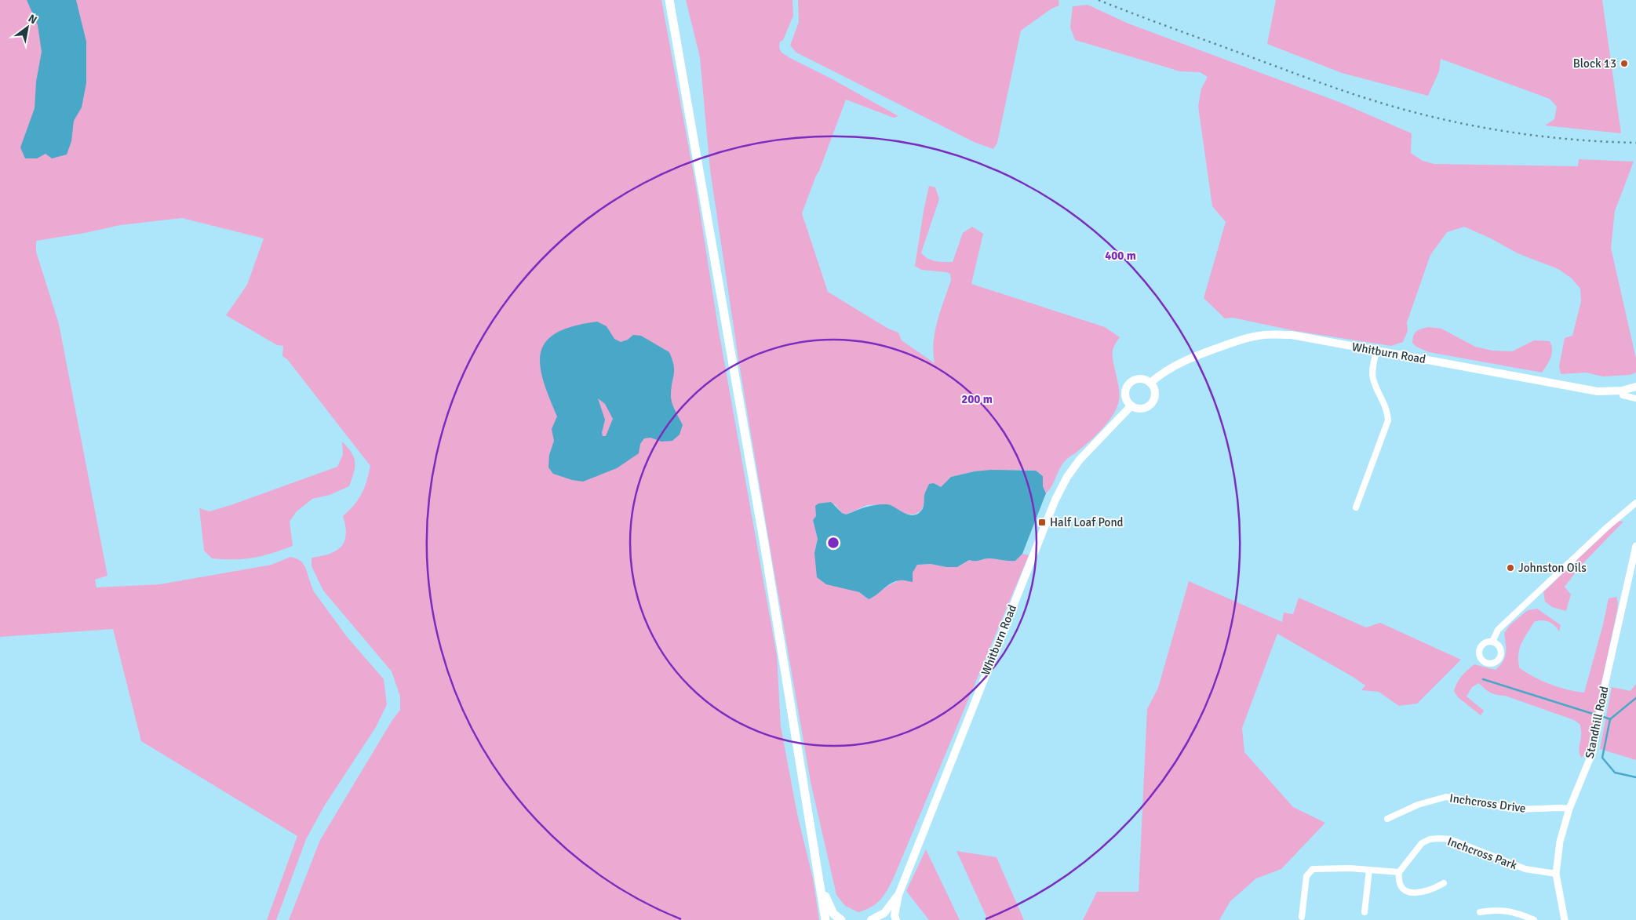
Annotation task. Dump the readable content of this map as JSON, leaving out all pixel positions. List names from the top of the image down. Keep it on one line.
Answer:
{"streets":{"main road":["Whitburn Road"],"street":["Standhill Road","Inchcross Drive","Inchcross Park"]},"crossings":[["Standhill Road","Inchcross Drive"],["Standhill Road","Inchcross Park"]],"places":{"other":["Block 13","Johnston Oils"],"transit":["Half Loaf Pond"]},"north":"top right","rings":["400 m","200 m"]}
